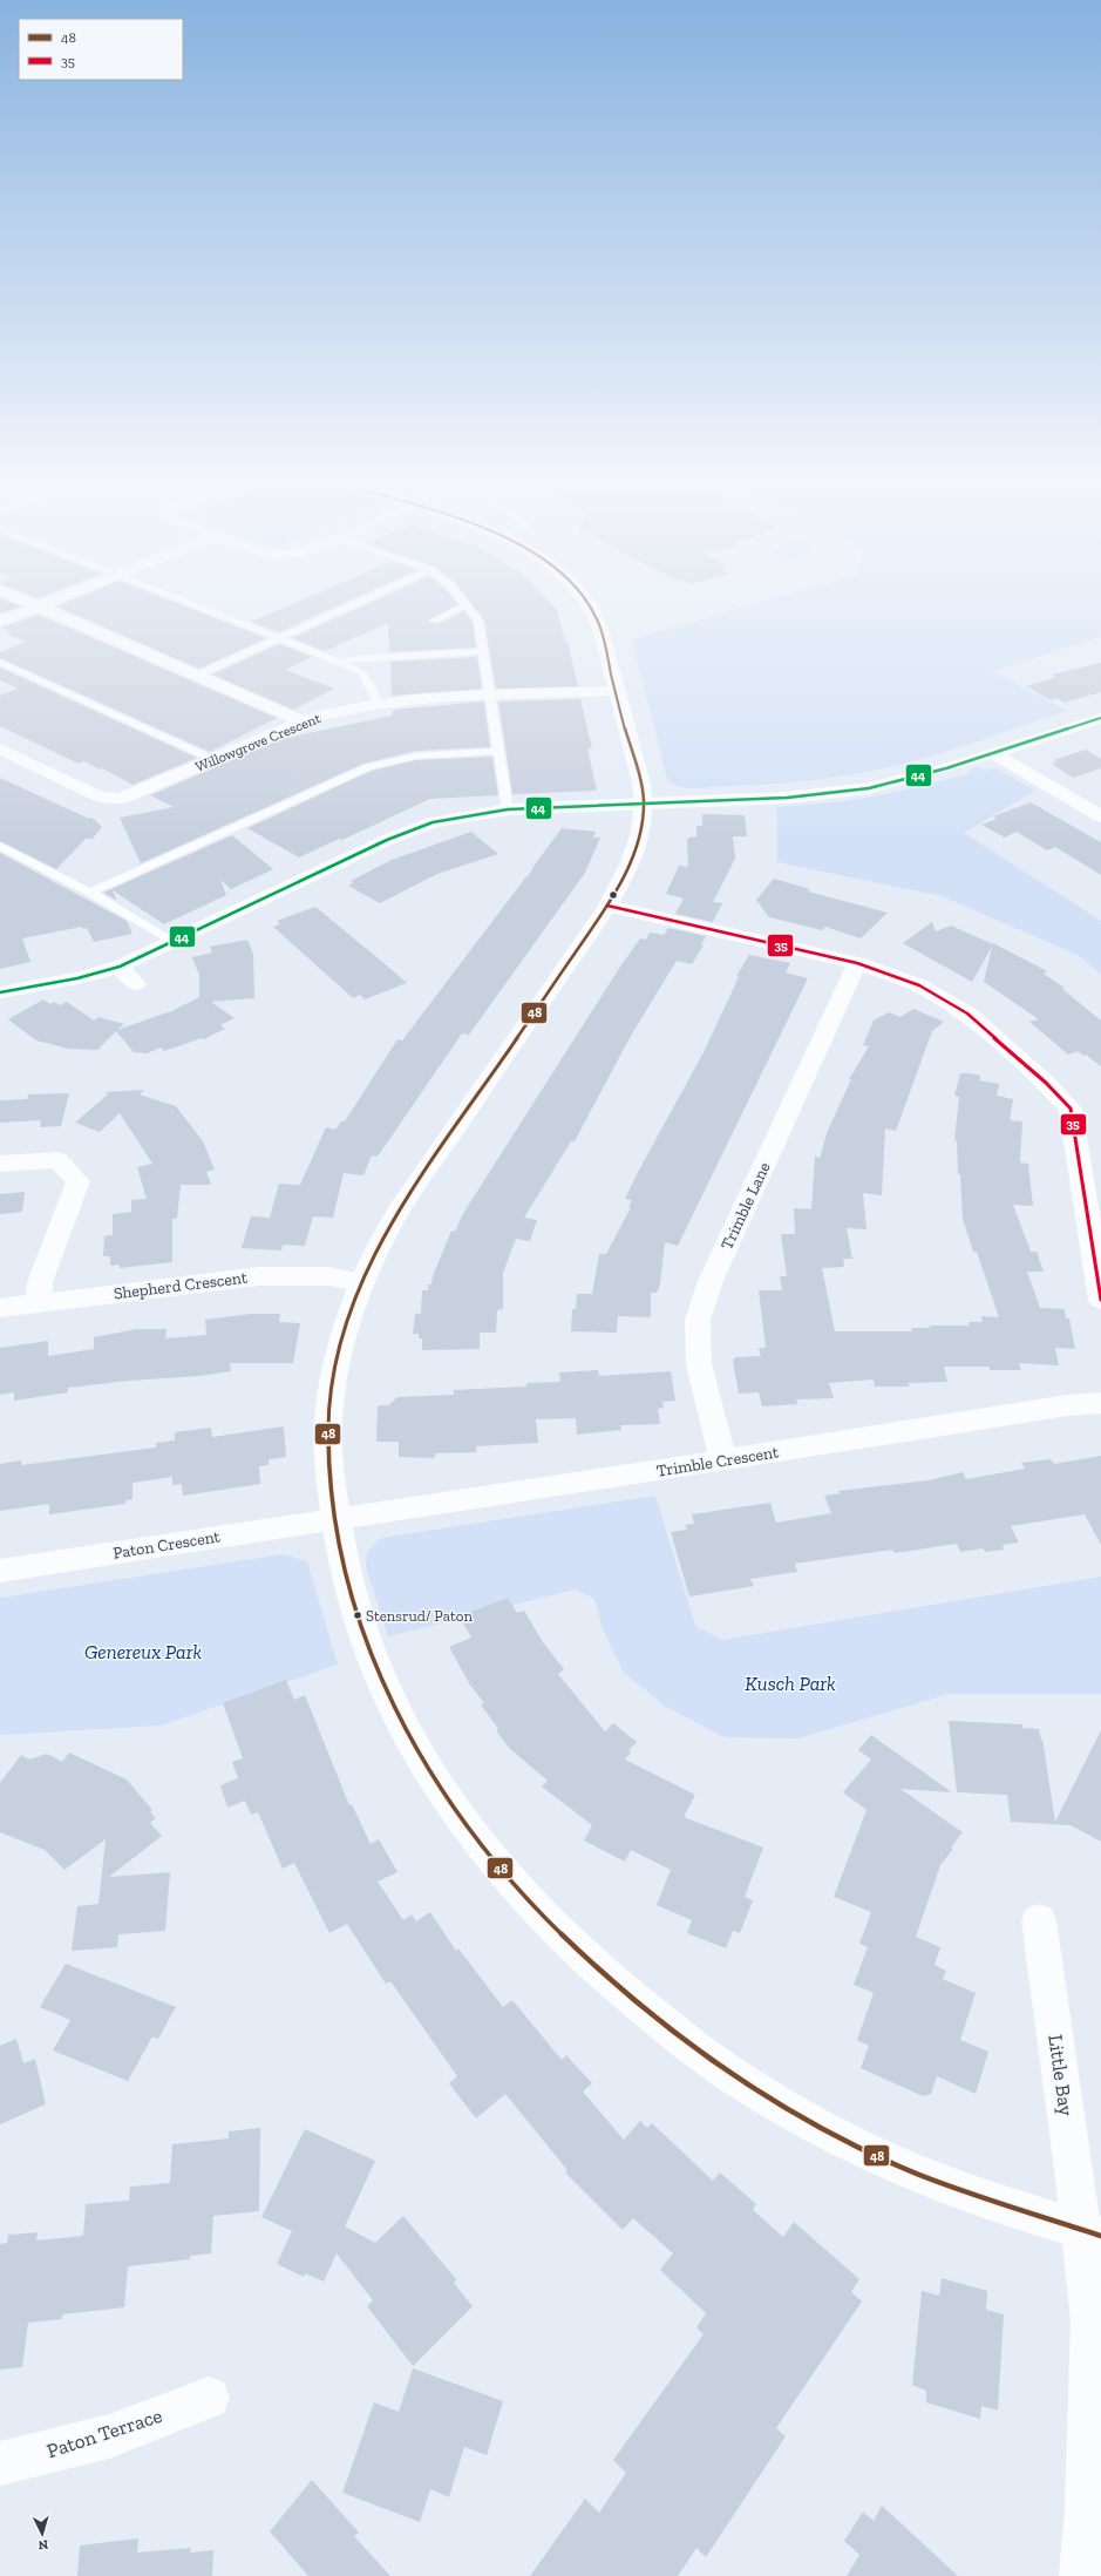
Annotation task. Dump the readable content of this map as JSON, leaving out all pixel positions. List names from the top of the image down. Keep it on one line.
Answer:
{"streets":{"street":["Willowgrove Crescent","Trimble Lane","Shepherd Crescent","Trimble Crescent","Paton Crescent","Little Bay","Paton Terrace"]},"crossings":[["Trimble Lane","Trimble Crescent"],["Trimble Crescent","Paton Crescent"]],"parks":["Genereux Park","Kusch Park"],"places":["Stensrud/ Paton"],"lines":["transit line 48","transit line 44","transit line 35"],"legend":["48","35"],"north":"bottom"}
